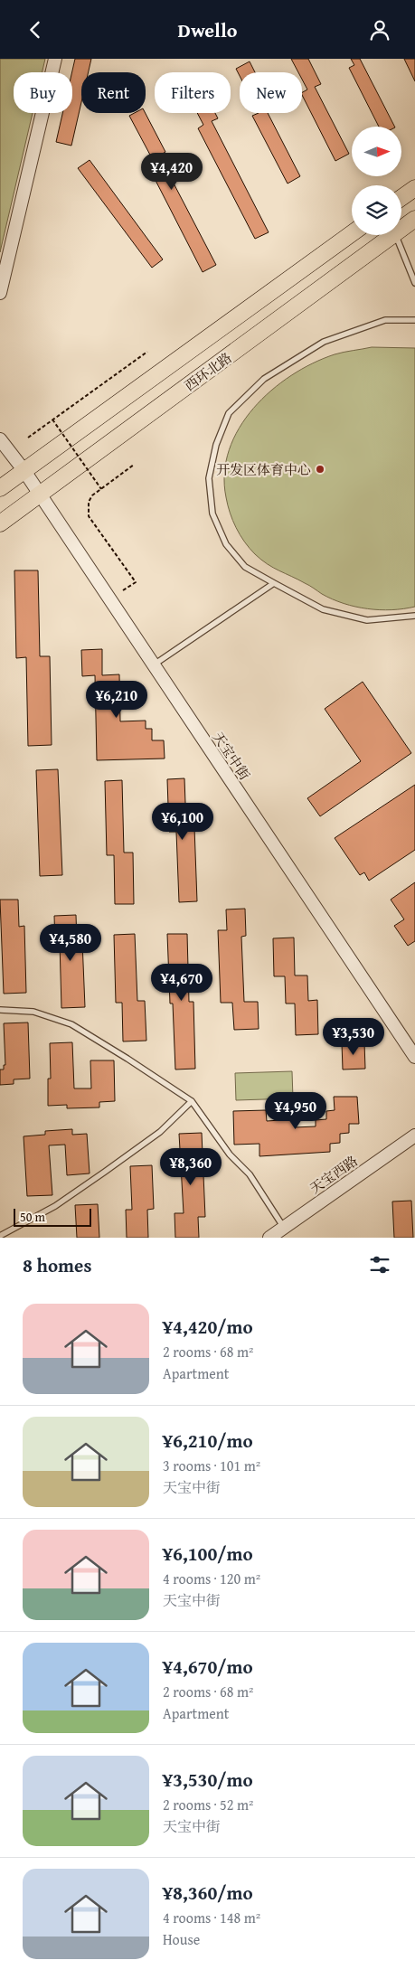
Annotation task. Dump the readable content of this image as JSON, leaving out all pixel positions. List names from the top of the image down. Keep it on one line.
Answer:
{"streets":{"main road":["西环北路"],"street":["天宝中街","天宝西路"]},"crossings":[["西环北路","天宝中街"]],"places":["开发区体育中心"],"scale_bar":"50 m","north":"right","page":{"header":"Dwello","chip":["Buy","Rent","Filters","New"],"price":["¥4,420","¥6,210","¥6,100","¥4,580","¥4,670","¥3,530","¥4,950","¥8,360"],"scale":"50 m","heading":"8 homes","list":[{"name":"¥4,420/mo","note":"2 rooms · 68 m² · Apartment"},{"name":"¥6,210/mo","note":"3 rooms · 101 m² · 天宝中街"},{"name":"¥6,100/mo","note":"4 rooms · 120 m² · 天宝中街"},{"name":"¥4,670/mo","note":"2 rooms · 68 m² · Apartment"},{"name":"¥3,530/mo","note":"2 rooms · 52 m² · 天宝中街"},{"name":"¥8,360/mo","note":"4 rooms · 148 m² · House"}]}}
